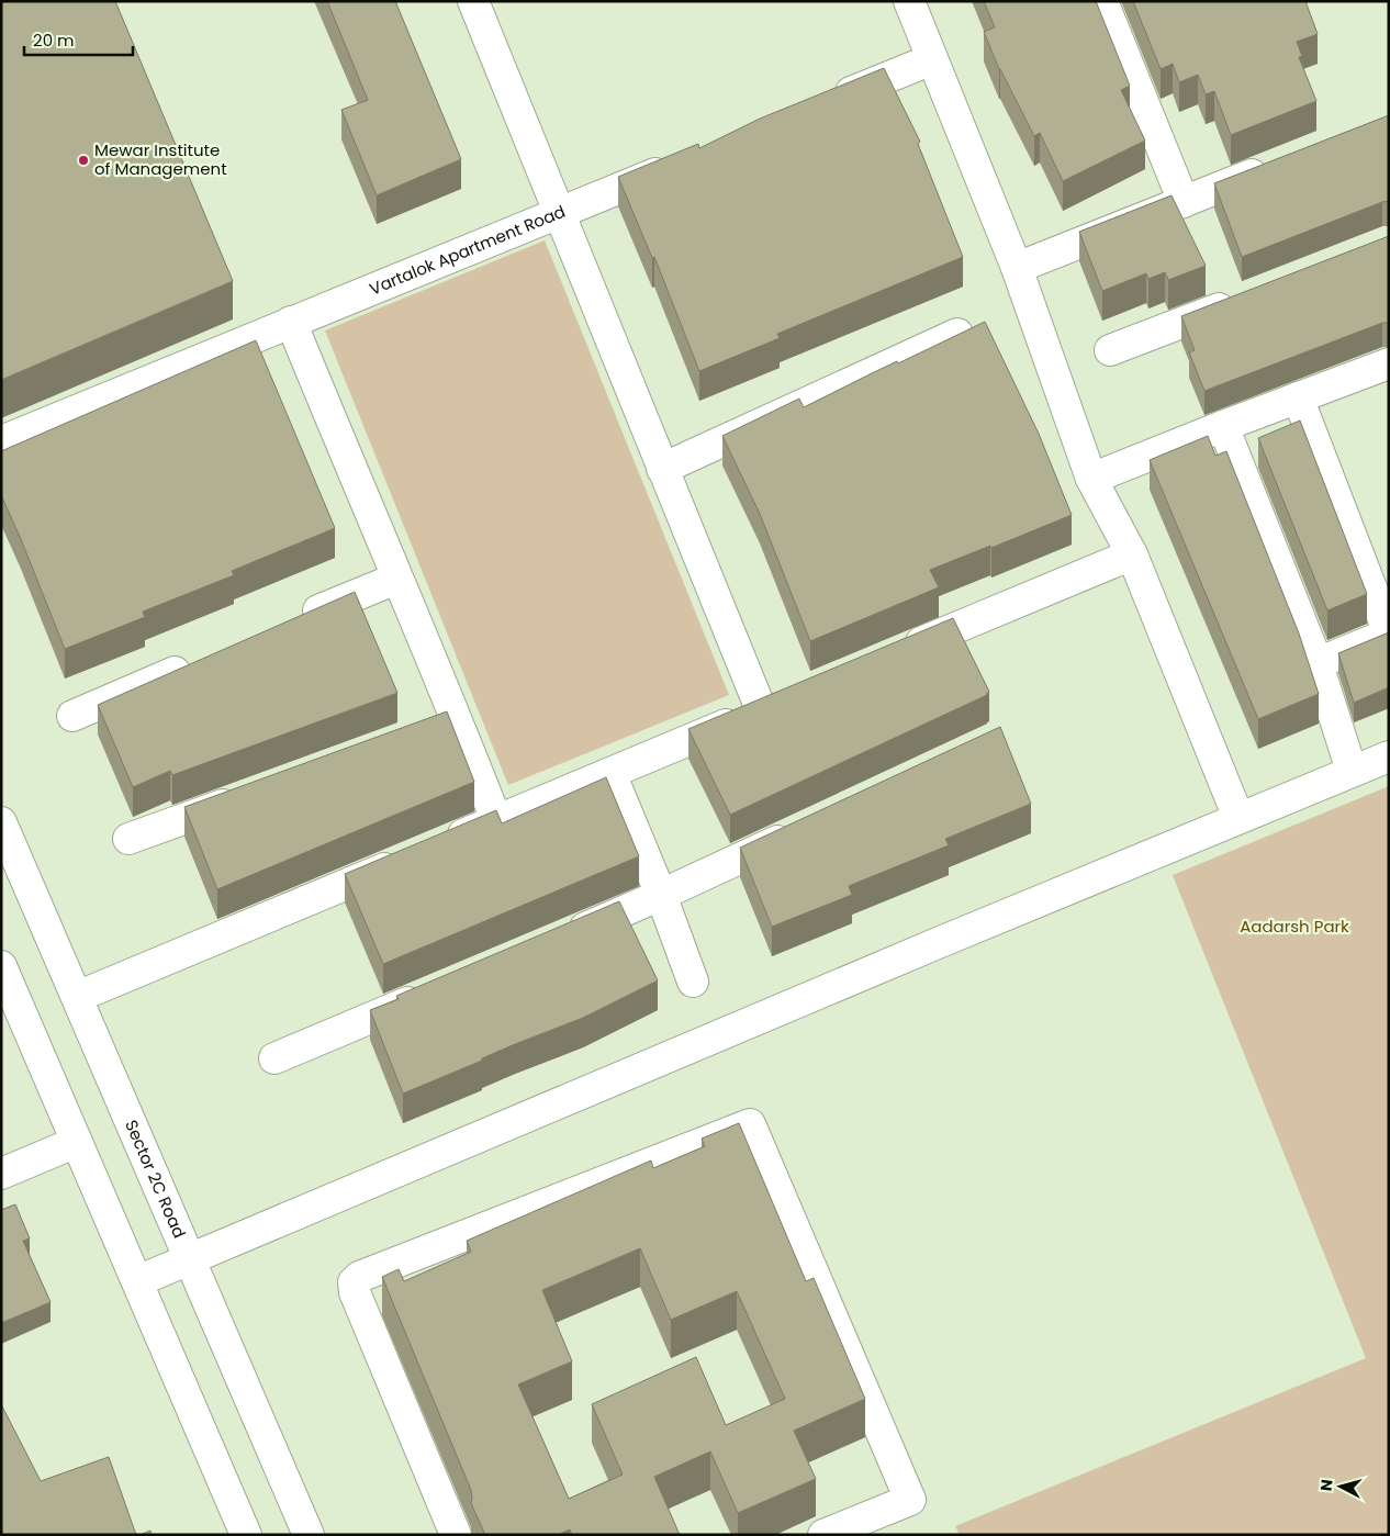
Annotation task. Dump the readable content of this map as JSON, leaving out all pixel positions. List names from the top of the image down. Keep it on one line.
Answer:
{"streets":{"street":["Vartalok Apartment Road","Sector 2C Road"]},"parks":["Aadarsh Park"],"places":["Mewar Institute of Management"],"scale_bar":"20 m","north":"left"}
